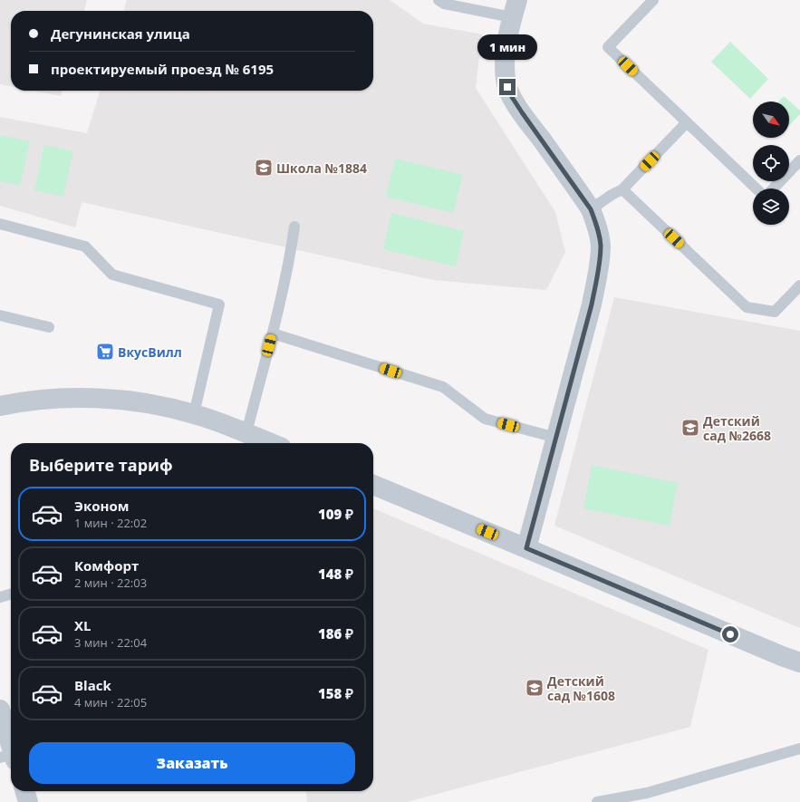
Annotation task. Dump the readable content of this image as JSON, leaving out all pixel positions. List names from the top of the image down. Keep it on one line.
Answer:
{"places":{"school or university":["Школа №1884","Детский сад №2668","Детский сад №1608"],"supermarket":["ВкусВилл"]},"north":"bottom right","page":{"banner":["Дегунинская улица","проектируемый проезд № 6195"],"bubble":"1 мин","heading":"Выберите тариф","list":[{"name":"Эконом","note":"1 мин · 22:02","value":"109 ₽"},{"name":"Комфорт","note":"2 мин · 22:03","value":"148 ₽"},{"name":"XL","note":"3 мин · 22:04","value":"186 ₽"},{"name":"Black","note":"4 мин · 22:05","value":"158 ₽"}],"buttons":"Заказать"}}
